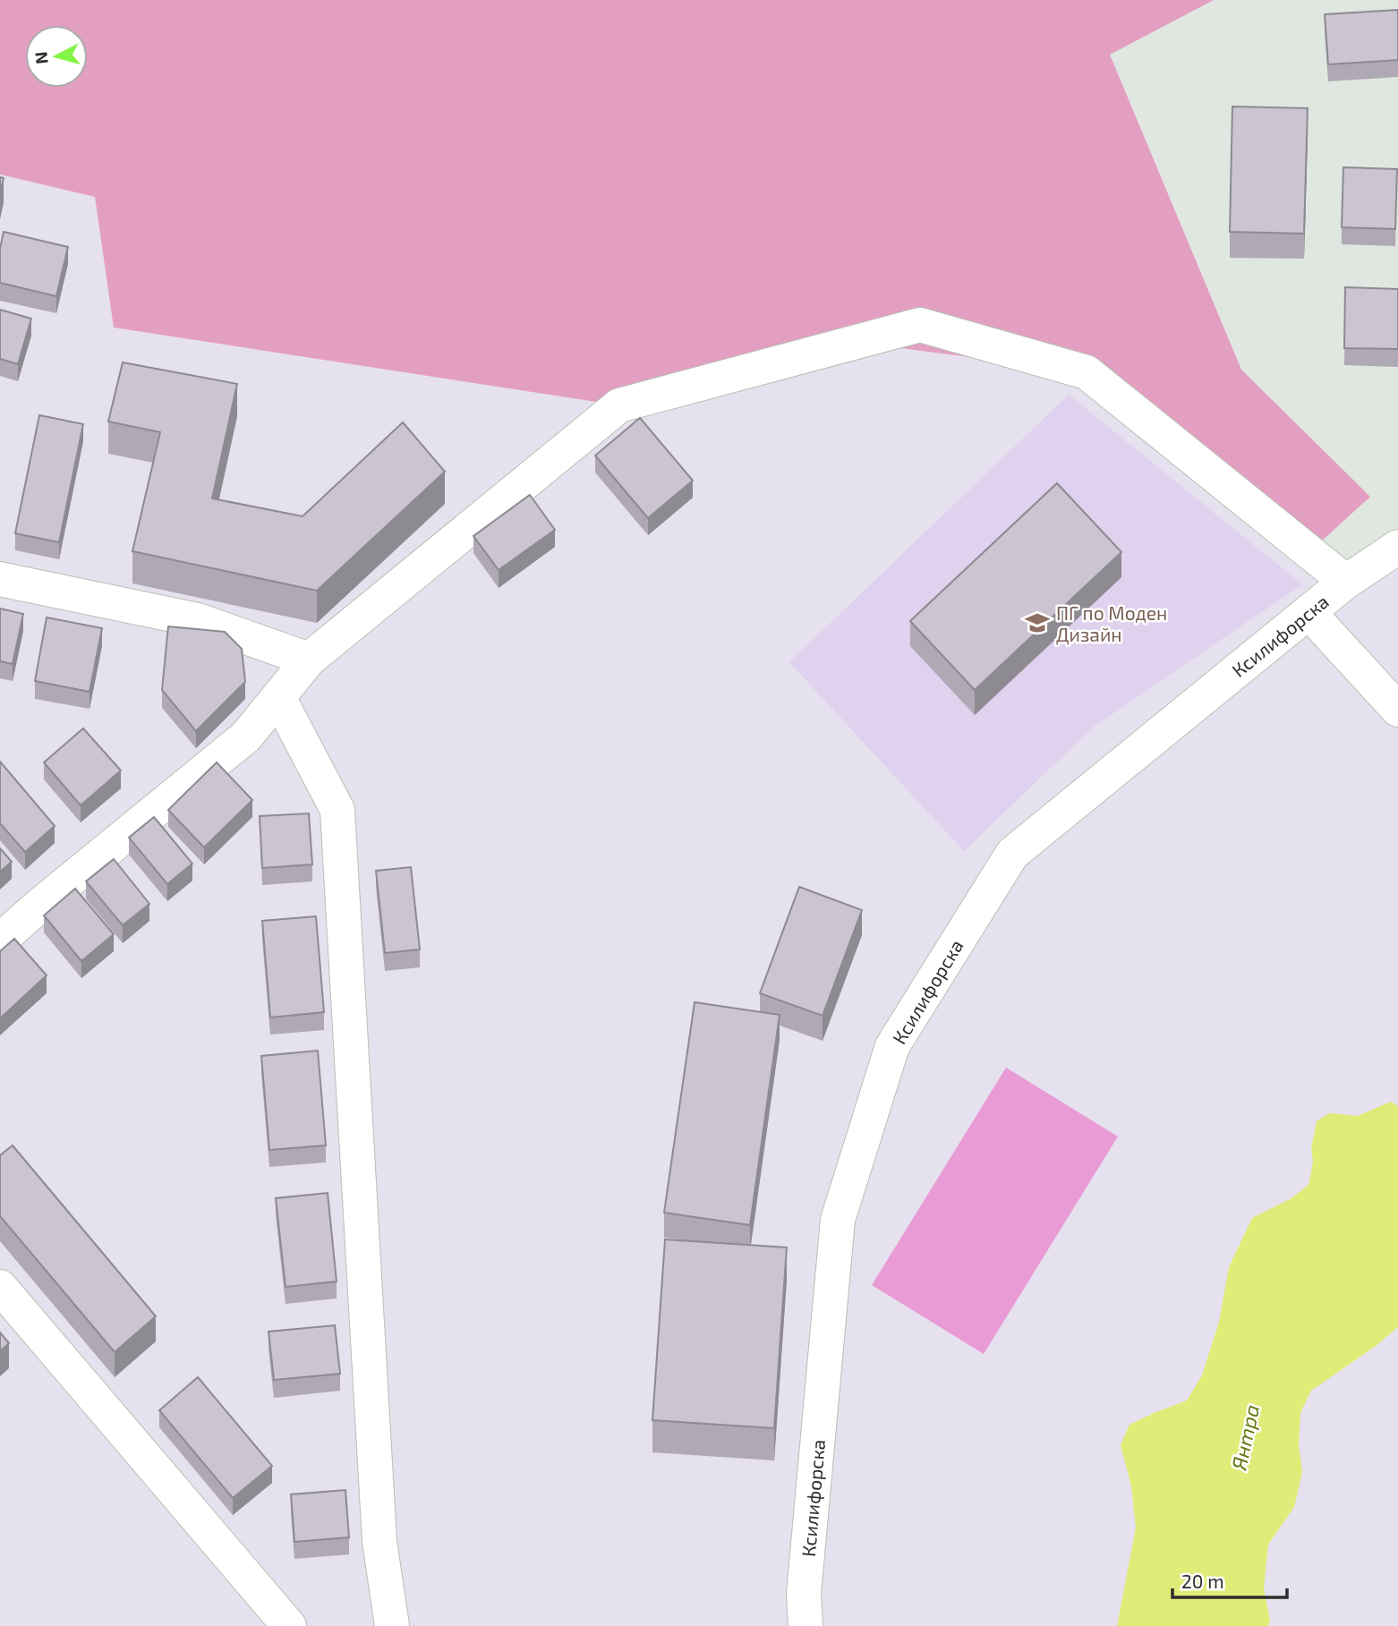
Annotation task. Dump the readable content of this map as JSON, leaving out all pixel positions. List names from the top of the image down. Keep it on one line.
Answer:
{"streets":{"street":["Ксилифорска"]},"water":["Янтра"],"places":{"school or university":["ПГ по Моден Дизайн"]},"scale_bar":"20 m","north":"left"}
